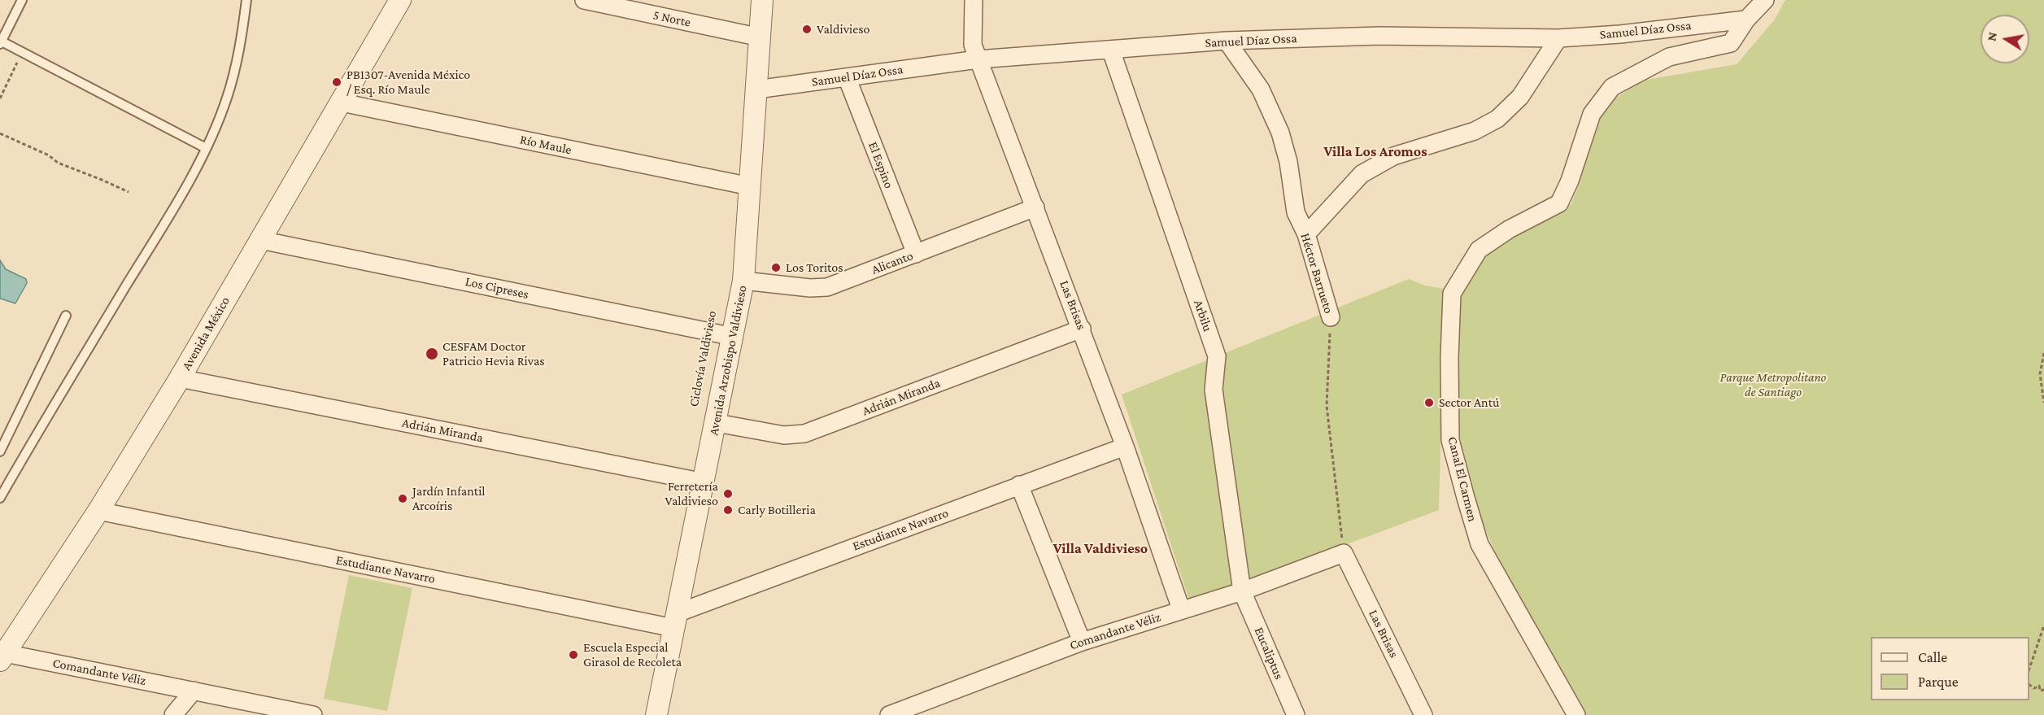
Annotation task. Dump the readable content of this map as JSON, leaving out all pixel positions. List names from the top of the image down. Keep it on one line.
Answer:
{"streets":{"street":["5 Norte","Samuel Díaz Ossa","Río Maule","El Espino","Alicanto","Héctor Barrueto","Los Cipreses","Las Brisas","Arbilu","Avenida México","Avenida Arzobispo Valdivieso","Adrián Miranda","Canal El Carmen","Estudiante Navarro","Comandante Véliz","Eucaliptus"]},"crossings":[["5 Norte","Avenida Arzobispo Valdivieso"],["Samuel Díaz Ossa","El Espino"],["Samuel Díaz Ossa","Héctor Barrueto"],["Samuel Díaz Ossa","Las Brisas"],["Samuel Díaz Ossa","Arbilu"],["Samuel Díaz Ossa","Avenida Arzobispo Valdivieso"],["Samuel Díaz Ossa","Canal El Carmen"],["Río Maule","Avenida México"],["Río Maule","Avenida Arzobispo Valdivieso"],["El Espino","Alicanto"],["Alicanto","Las Brisas"],["Alicanto","Avenida Arzobispo Valdivieso"],["Héctor Barrueto","Las Brisas"],["Héctor Barrueto","Comandante Véliz"],["Los Cipreses","Avenida México"],["Los Cipreses","Avenida Arzobispo Valdivieso"],["Las Brisas","Adrián Miranda"],["Las Brisas","Estudiante Navarro"],["Las Brisas","Comandante Véliz"],["Arbilu","Comandante Véliz"],["Arbilu","Eucaliptus"],["Avenida México","Adrián Miranda"],["Avenida México","Estudiante Navarro"],["Avenida México","Comandante Véliz"],["Avenida Arzobispo Valdivieso","Adrián Miranda"],["Avenida Arzobispo Valdivieso","Estudiante Navarro"],["Comandante Véliz","Eucaliptus"]],"districts":["Villa Los Aromos","Villa Valdivieso"],"parks":["Parque Metropolitano de Santiago"],"places":["Valdivieso","PB1307-Avenida México / Esq. Río Maule","Los Toritos","CESFAM Doctor Patricio Hevia Rivas","Sector Antú","Ferretería Valdivieso","Jardín Infantil Arcoíris","Carly Botilleria","Escuela Especial Girasol de Recoleta"],"legend":["Calle","Parque"],"north":"left"}
